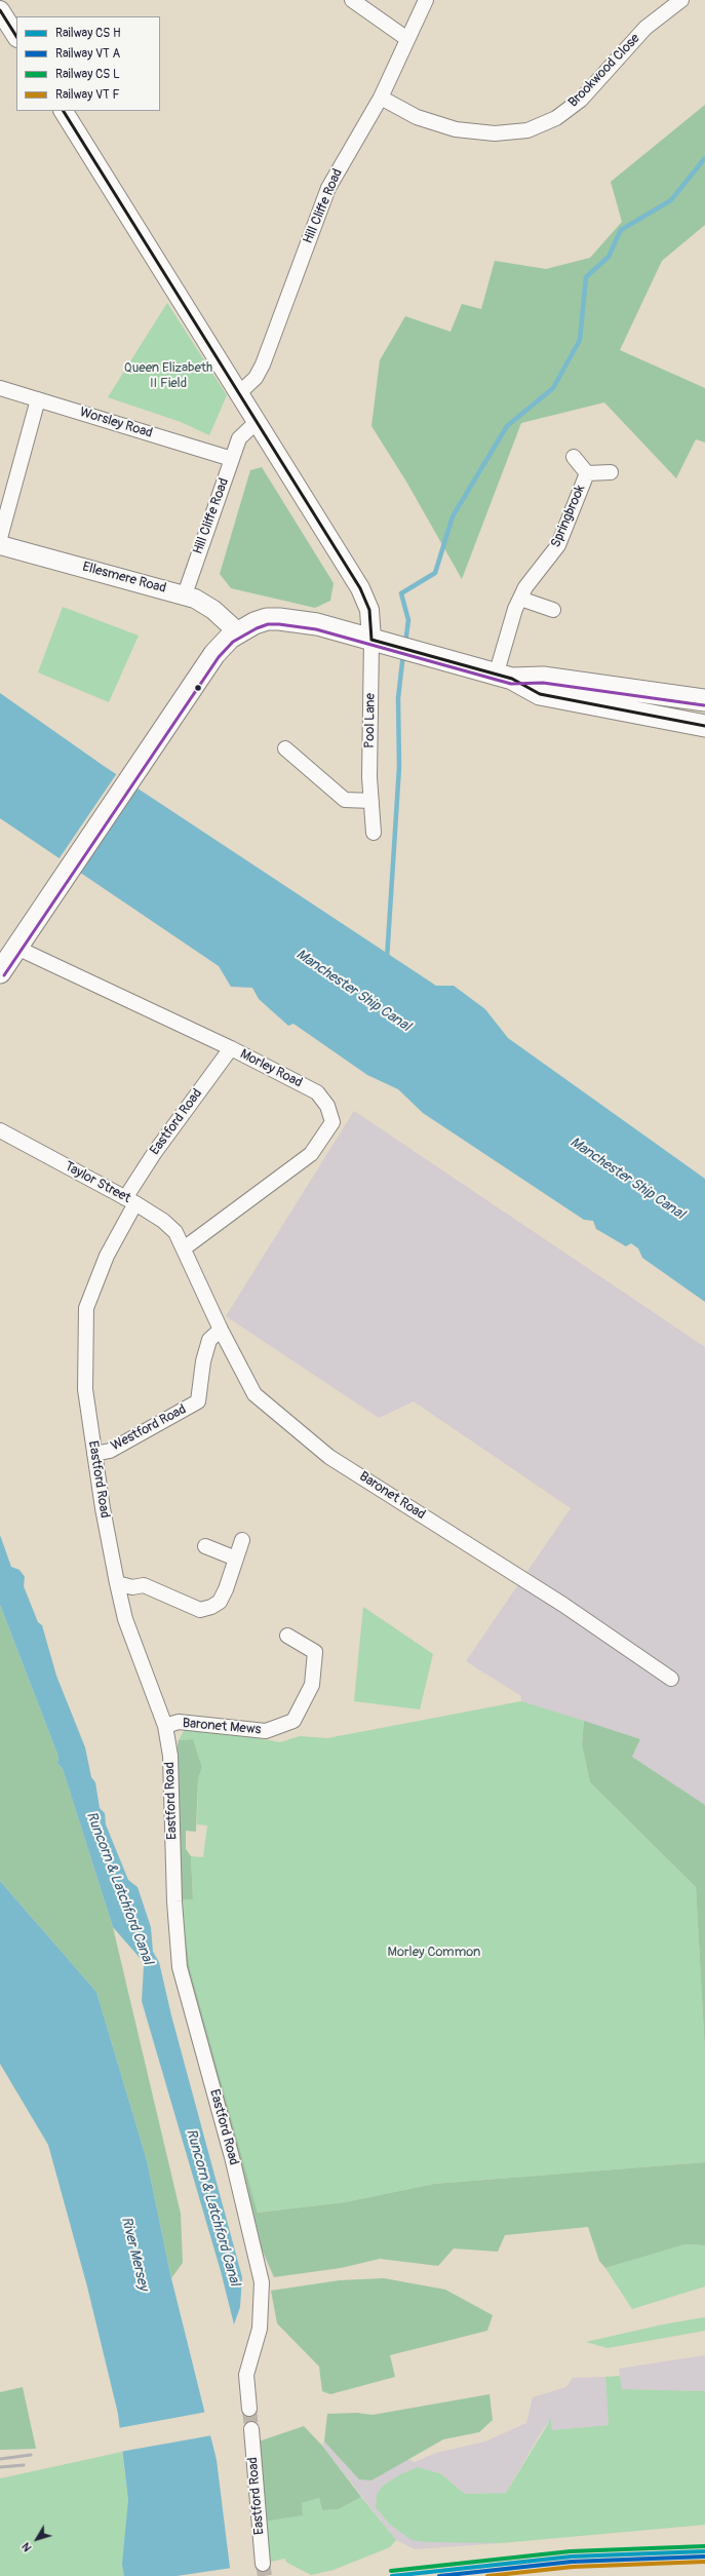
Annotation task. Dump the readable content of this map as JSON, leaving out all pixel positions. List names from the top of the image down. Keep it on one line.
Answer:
{"streets":{"main road":["Ellesmere Road"],"street":["Brookwood Close","Hill Cliffe Road","Worsley Road","Springbrook","Pool Lane","Morley Road","Eastford Road","Taylor Street","Westford Road","Baronet Road","Baronet Mews"]},"crossings":[["Brookwood Close","Hill Cliffe Road"],["Hill Cliffe Road","Worsley Road"],["Hill Cliffe Road","Ellesmere Road"],["Morley Road","Eastford Road"],["Morley Road","Taylor Street"],["Morley Road","Baronet Road"],["Eastford Road","Taylor Street"],["Eastford Road","Westford Road"],["Eastford Road","Baronet Mews"],["Taylor Street","Baronet Road"],["Westford Road","Baronet Road"]],"water":["Manchester Ship Canal","Runcorn & Latchford Canal","River Mersey"],"parks":["Queen Elizabeth II Field","Morley Common"],"legend":["Railway CS H","Railway VT A","Railway CS L","Railway VT F"],"north":"bottom left"}
